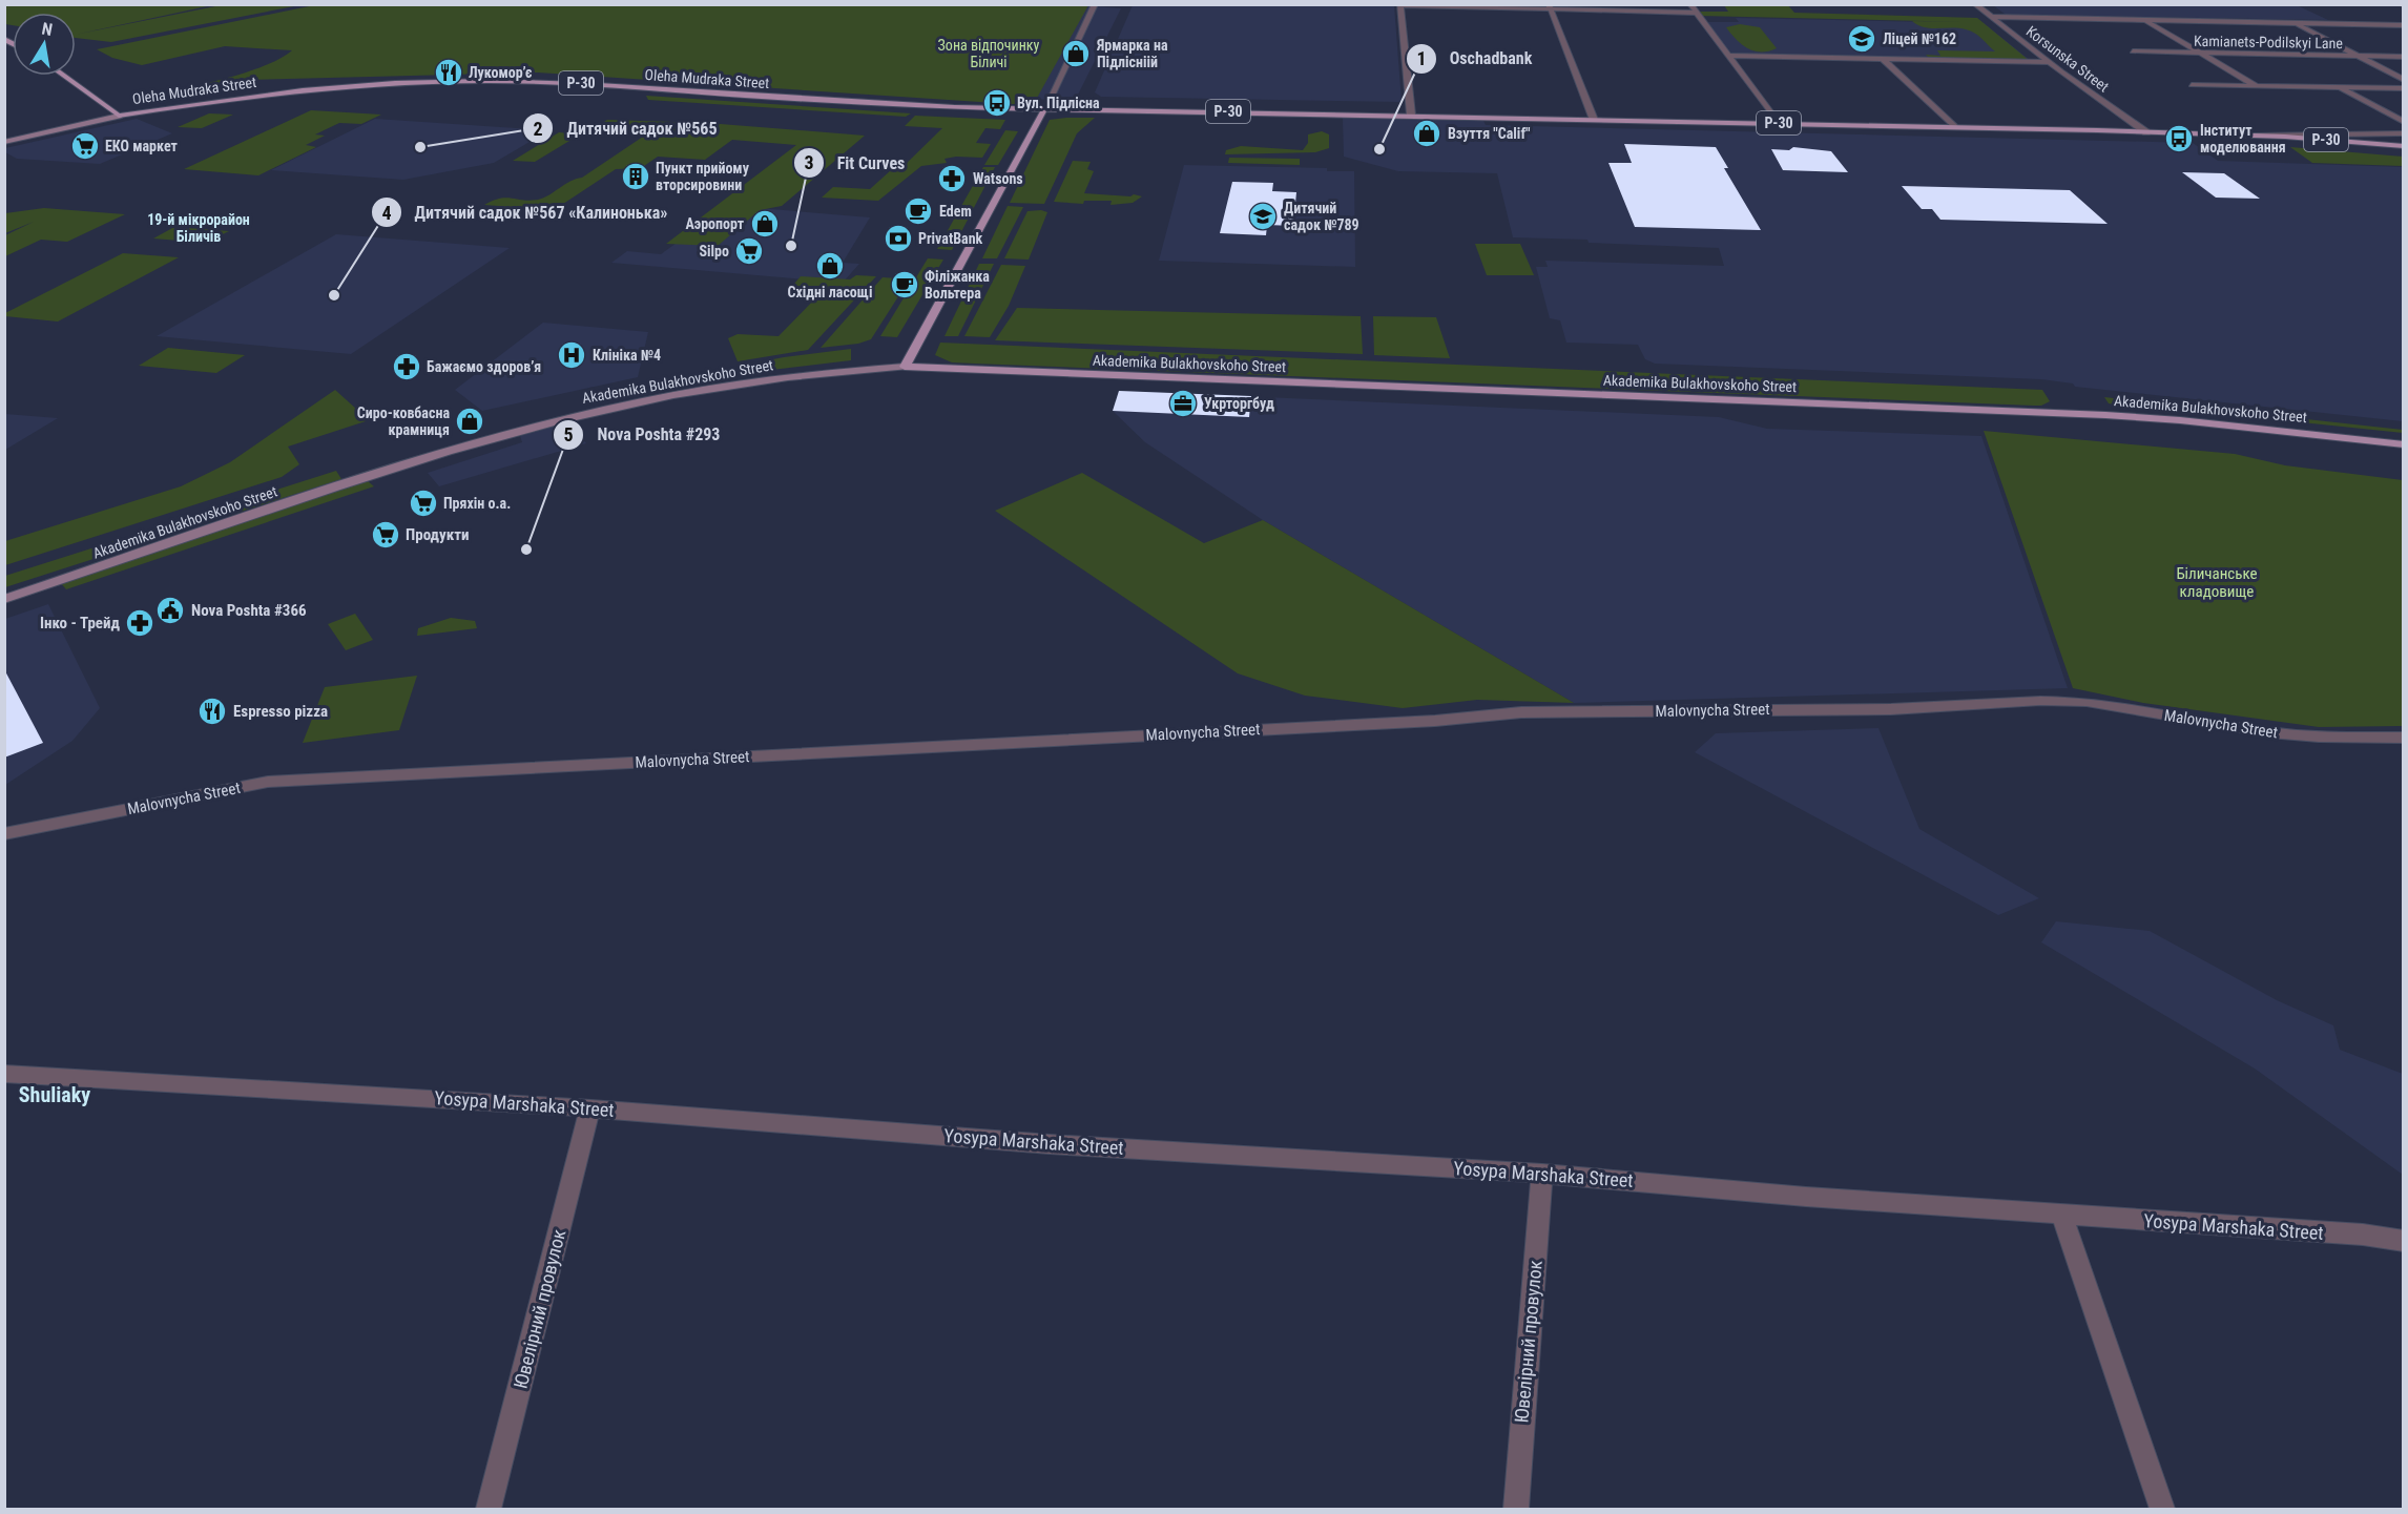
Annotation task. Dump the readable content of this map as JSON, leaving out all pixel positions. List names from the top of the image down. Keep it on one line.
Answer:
{"streets":{"main road":["Oleha Mudraka Street","Р-30","Akademika Bulakhovskoho Street"],"street":["Kamianets-Podilskyi Lane","Korsunska Street","Malovnycha Street","Yosypa Marshaka Street","Ювелірний провулок"]},"crossings":[["Korsunska Street","Р-30"],["Oleha Mudraka Street","Р-30"],["Yosypa Marshaka Street","Ювелірний провулок"]],"districts":["19-й мікрорайон Біличів","Shuliaky"],"parks":["Зона відпочинку Біличі","Біличанське кладовище"],"places":{"school or university":["Ліцей №162","Дитячий садок №789"],"shop":["Ярмарка на Підлісніій","Взуття \"Calif\"","Аэропорт","Східні ласощі","Сиро-ковбасна крамниця"],"restaurant":["Лукомор’є","Espresso pizza"],"bus stop":["Вул. Підлісна","Інститут моделювання"],"supermarket":["ЕКО маркет","Silpo","Пряхін о.а.","Продукти"],"other":["Дитячий садок №565","Oschadbank","Fit Curves","Дитячий садок №567 «Калинонька»","Nova Poshta #293"],"building":["Пункт прийому вторсировини"],"pharmacy":["Watsons","Бажаємо здоровʼя","Інко - Трейд"],"cafe":["Edem","Філіжанка Вольтера"],"bank":["PrivatBank"],"hospital":["Клініка №4"],"office":["Укрторгбуд"],"public building":["Nova Poshta #366"]},"north":"top"}
